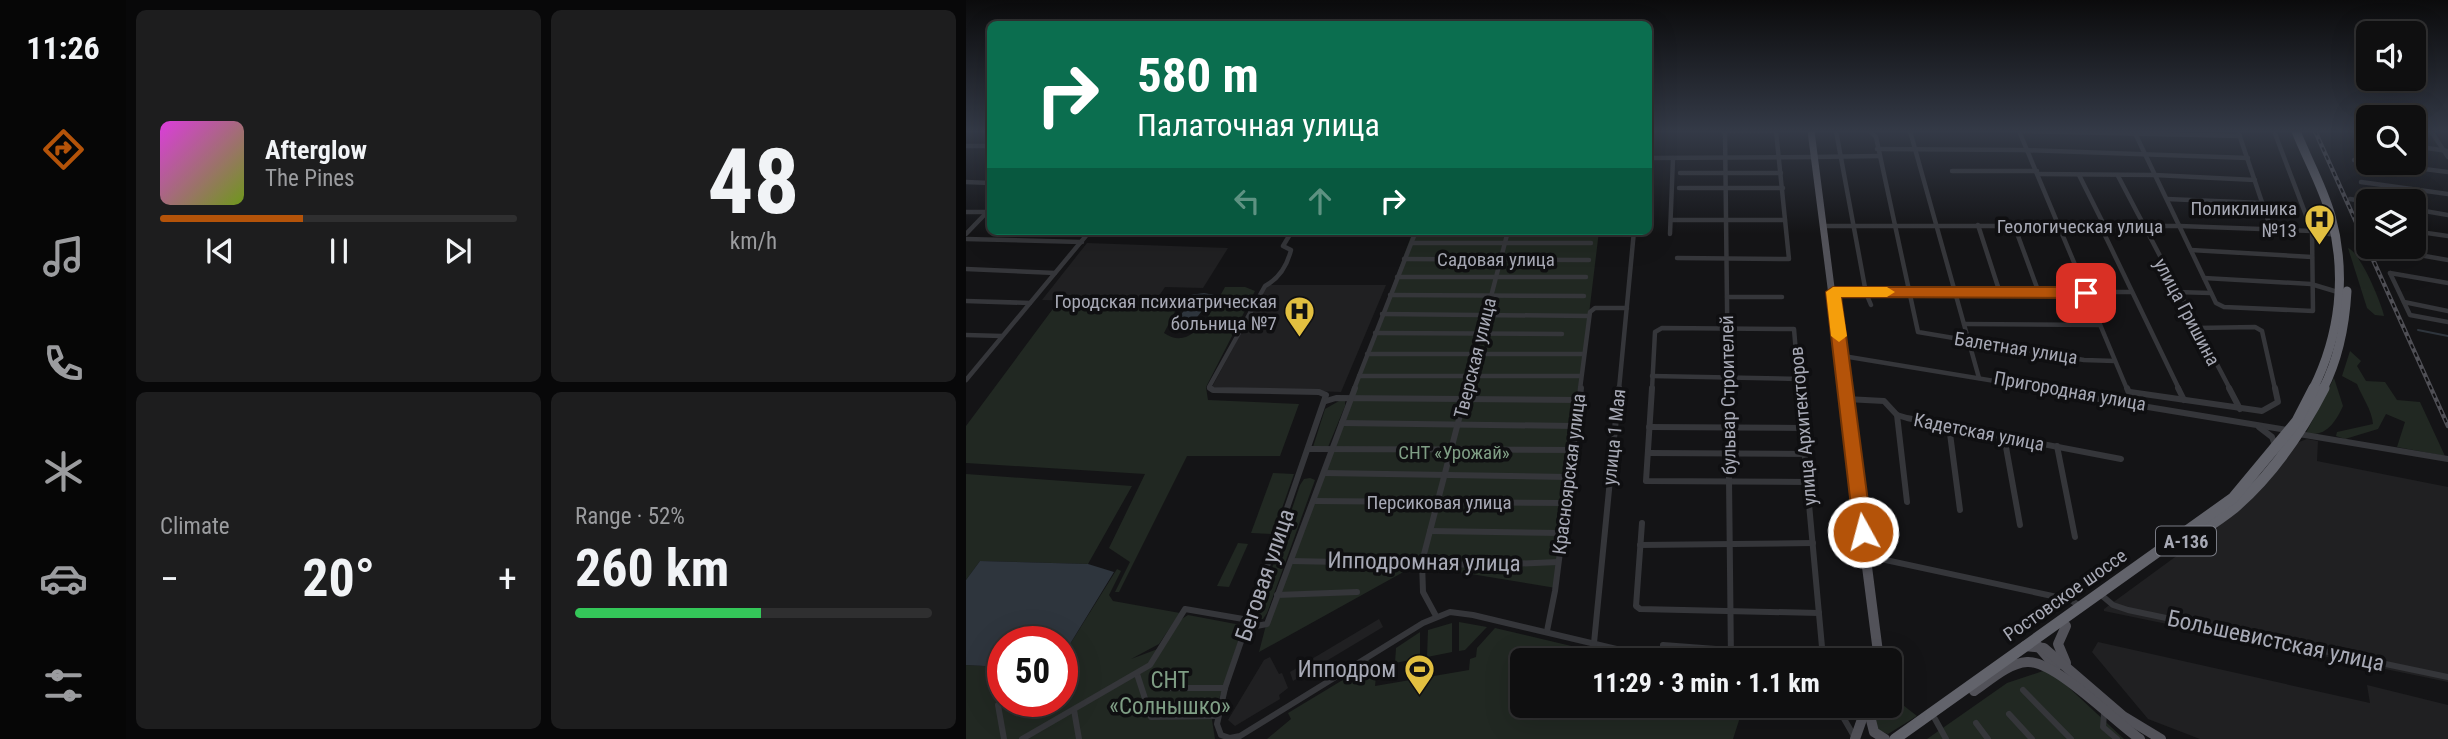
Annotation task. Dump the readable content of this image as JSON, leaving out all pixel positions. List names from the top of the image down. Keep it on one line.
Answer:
{"streets":{"highway":["А-136","Ростовское шоссе"],"street":["Геологическая улица","Садовая улица","улица Гришина","Балетная улица","Тверская улица","Пригородная улица","бульвар Строителей","улица Архитекторов","Кадетская улица","улица 1 Мая","Красноярская улица","Персиковая улица","Ипподромная улица","Беговая улица","Большевистская улица"]},"crossings":[["Геологическая улица","улица Гришина"],["Геологическая улица","Ростовское шоссе"],["Садовая улица","Тверская улица"],["улица Гришина","Пригородная улица"],["Тверская улица","Персиковая улица"],["Тверская улица","Ипподромная улица"],["Пригородная улица","Ростовское шоссе"],["бульвар Строителей","улица Архитекторов"],["улица 1 Мая","Беговая улица"],["Красноярская улица","Персиковая улица"],["Красноярская улица","Ипподромная улица"],["Красноярская улица","Беговая улица"],["А-136","Ростовское шоссе"],["Ростовское шоссе","Большевистская улица"]],"parks":["СНТ «Урожай»","СНТ «Солнышко»"],"places":{"hospital":["Поликлиника №13","Городская психиатрическая больница №7"],"sports":["Ипподром"]},"page":{"tabs":"11:26","tile":[["48","km/h"],"Climate",["Range · 52%","260 km"]],"turn":["580 m","Палаточная улица"],"song":["Afterglow","The Pines"],"heat":["−","20°","+"],"limit":"50","trip":"11:29 · 3 min · 1.1 km"}}
